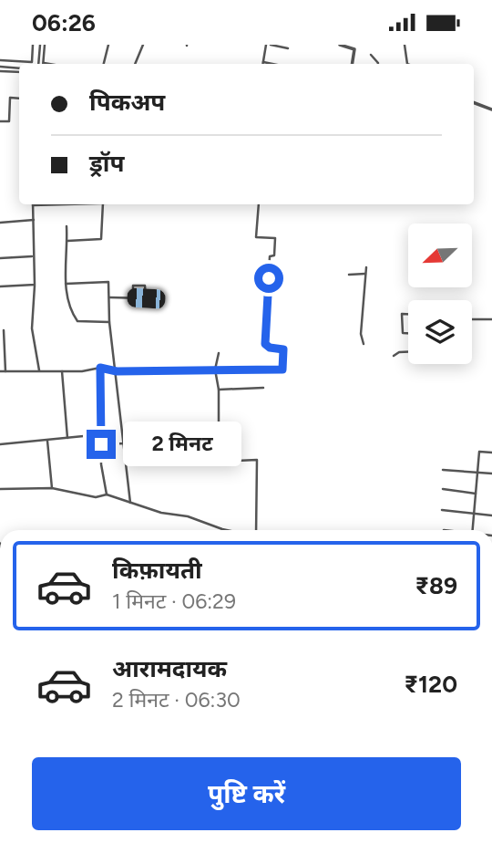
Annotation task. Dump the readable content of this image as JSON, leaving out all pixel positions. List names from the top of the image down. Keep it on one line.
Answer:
{"north":"bottom left","page":{"status":"06:26","banner":["पिकअप","ड्रॉप"],"bubble":"2 मिनट","list":[{"name":"किफ़ायती","note":"1 मिनट · 06:29","value":"₹89"},{"name":"आरामदायक","note":"2 मिनट · 06:30","value":"₹120"}],"buttons":"पुष्टि करें"}}
